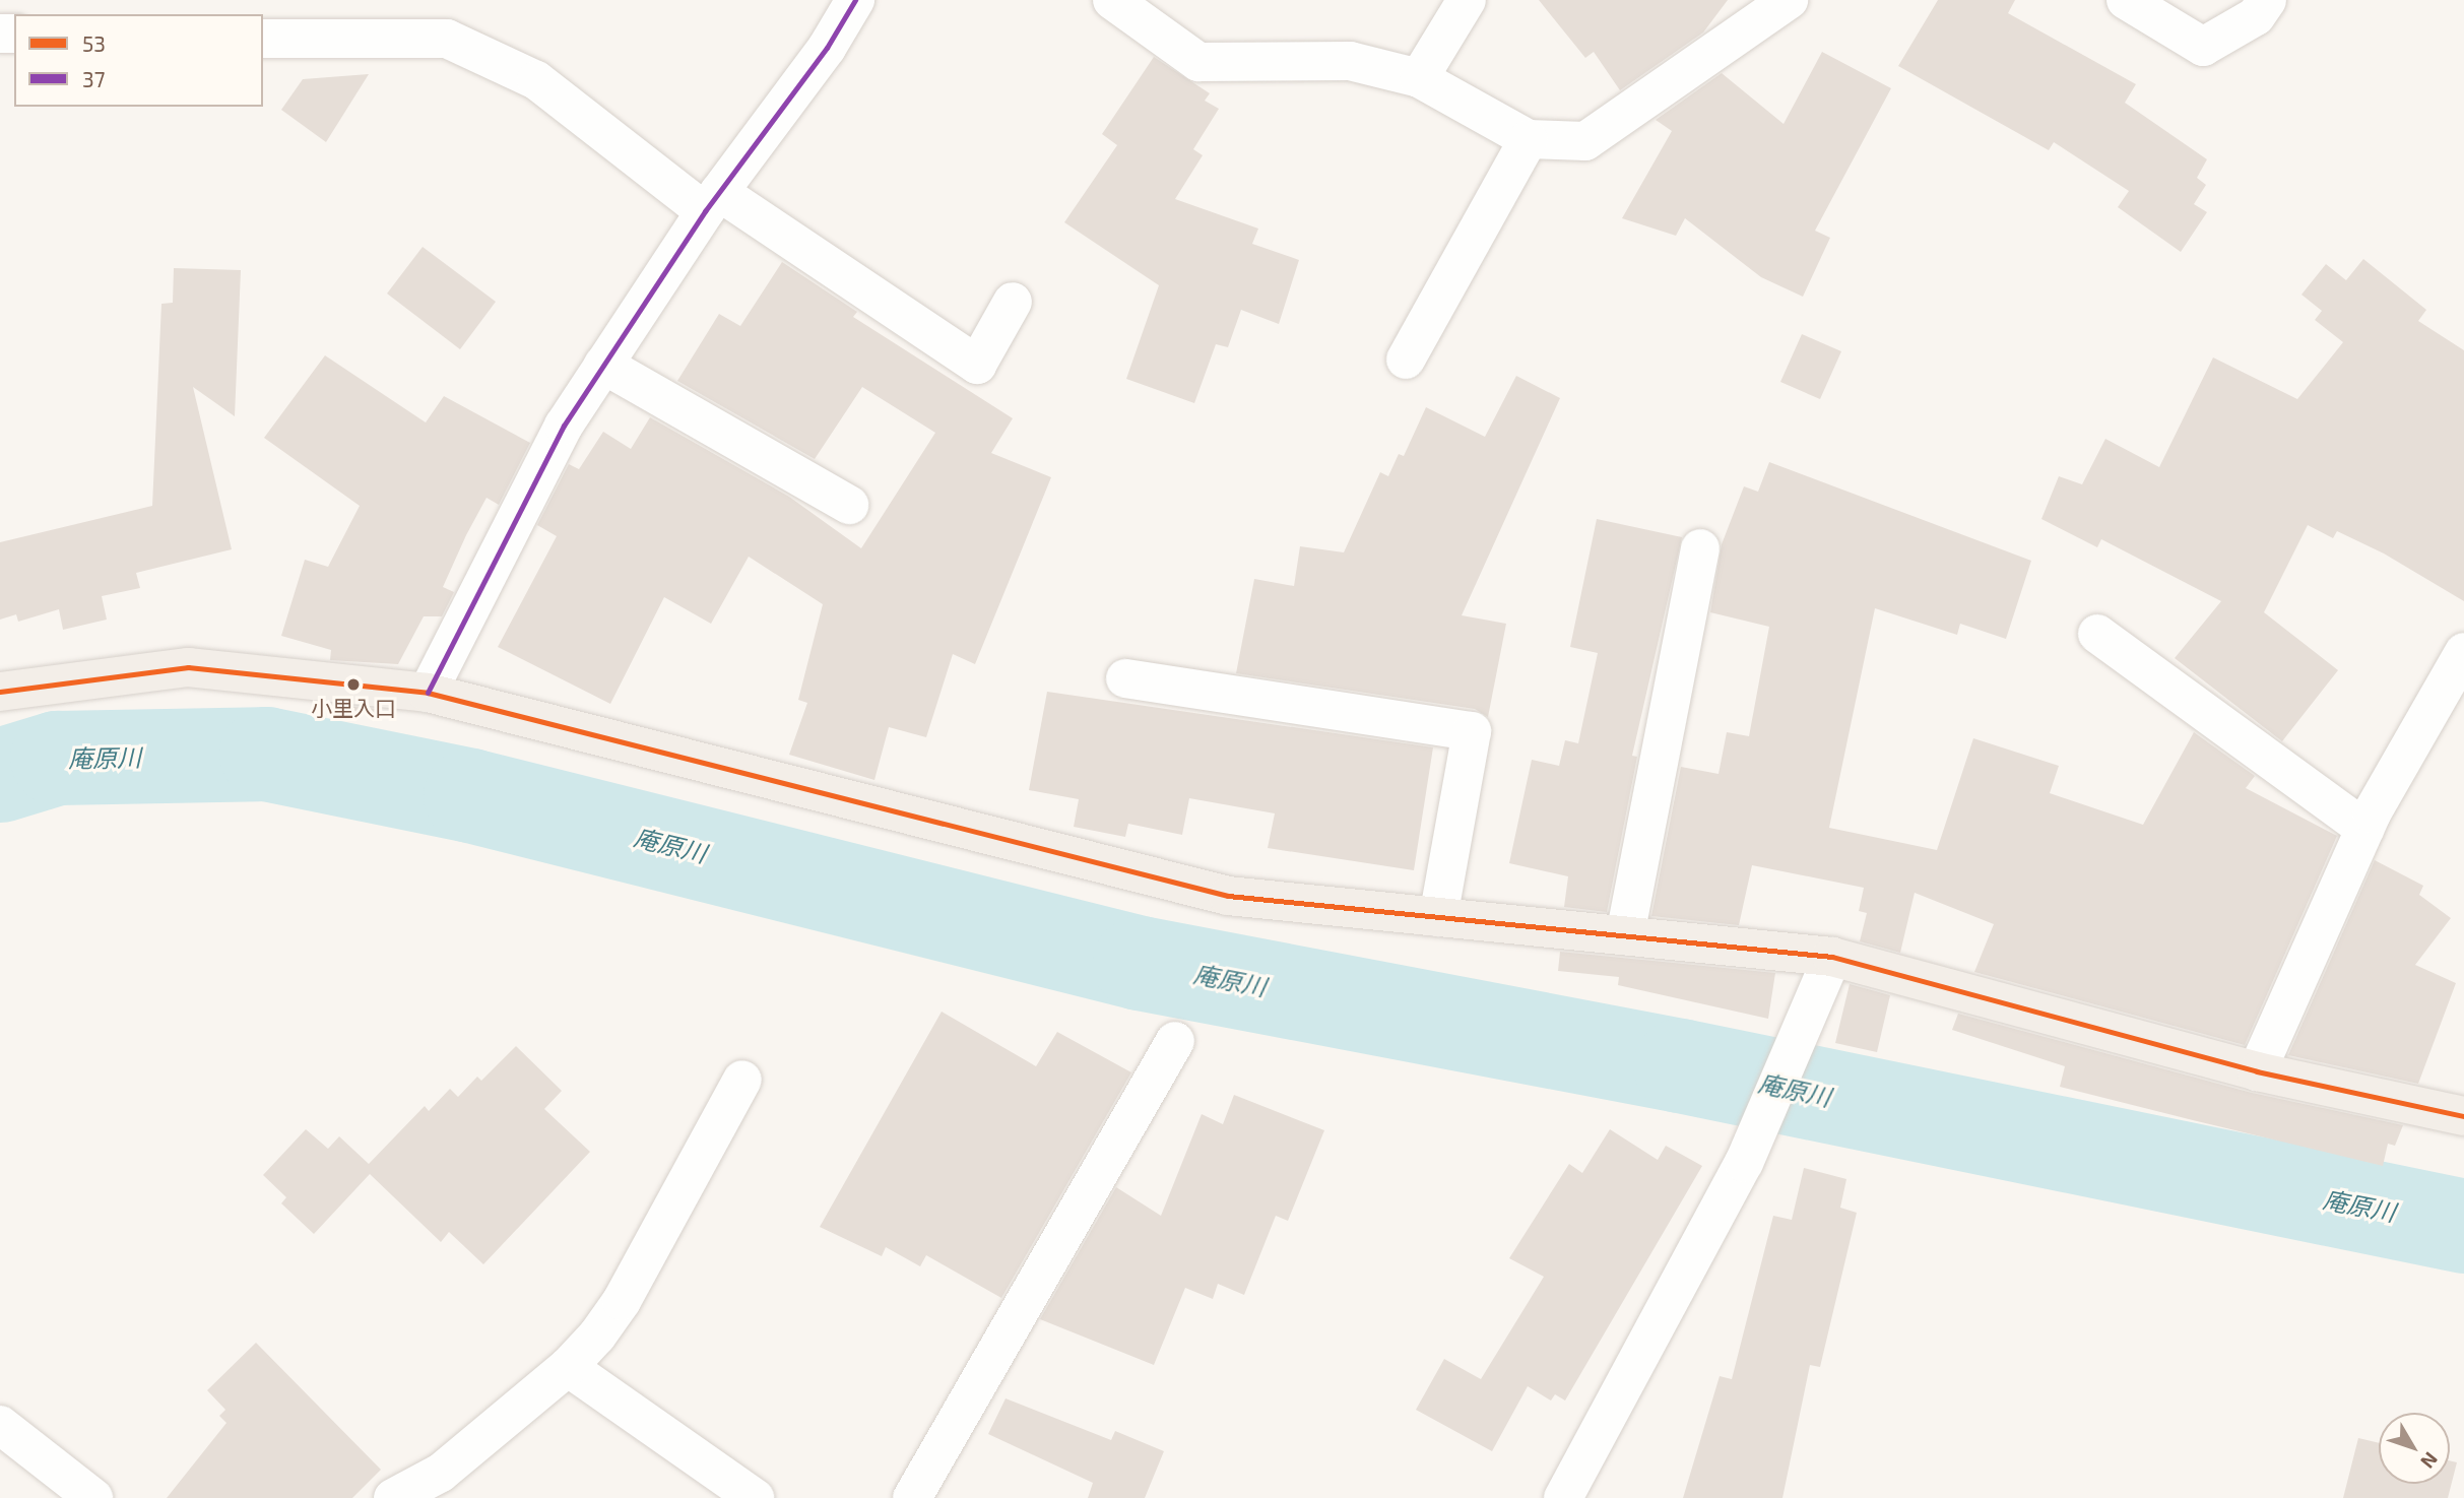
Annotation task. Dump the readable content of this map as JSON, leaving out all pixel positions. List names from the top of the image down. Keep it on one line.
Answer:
{"water":["庵原川"],"places":["小里入口"],"lines":["transit line 37","transit line 53"],"legend":["53","37"],"north":"bottom right"}
